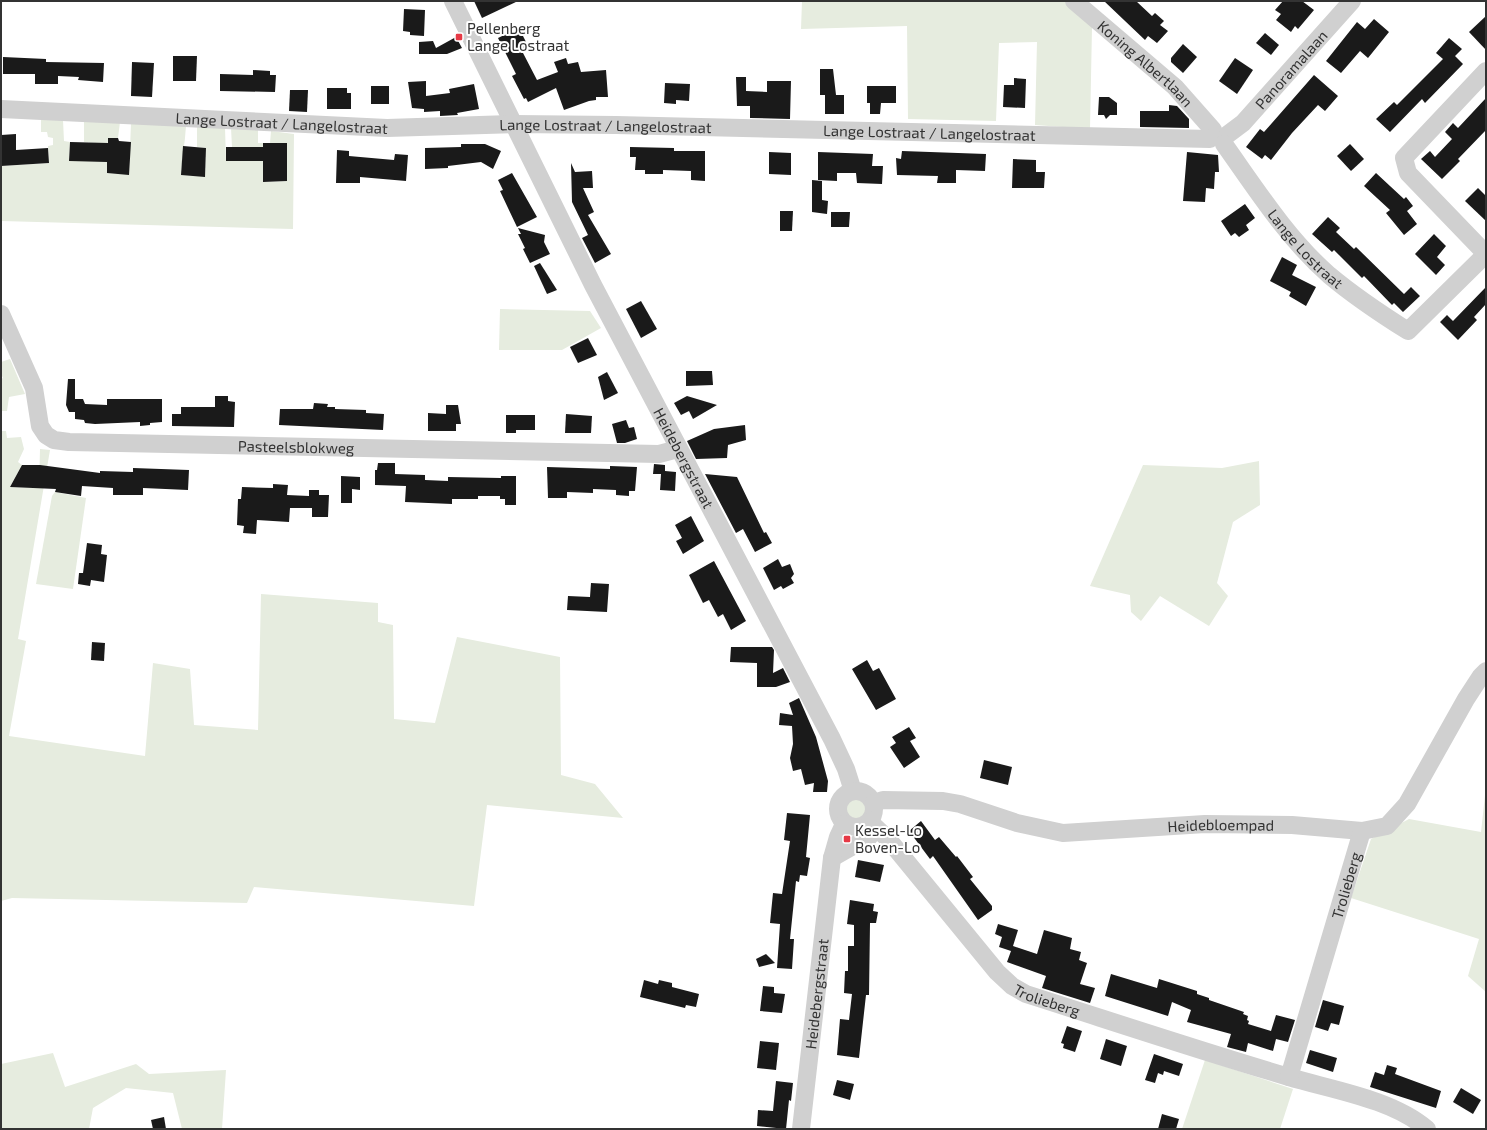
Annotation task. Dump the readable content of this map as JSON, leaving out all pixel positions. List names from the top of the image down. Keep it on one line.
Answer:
{"streets":{"street":["Koning Albertlaan","Panoramalaan","Lange Lostraat / Langelostraat","Lange Lostraat","Pasteelsblokweg","Heidebergstraat","Heidebloempad","Trolieberg"]},"crossings":[["Koning Albertlaan","Panoramalaan"],["Koning Albertlaan","Lange Lostraat / Langelostraat"],["Koning Albertlaan","Lange Lostraat"],["Panoramalaan","Lange Lostraat / Langelostraat"],["Panoramalaan","Lange Lostraat"],["Lange Lostraat / Langelostraat","Lange Lostraat"],["Lange Lostraat / Langelostraat","Heidebergstraat"],["Pasteelsblokweg","Heidebergstraat"],["Heidebergstraat","Heidebloempad"],["Heidebergstraat","Trolieberg"],["Heidebloempad","Trolieberg"]],"places":{"transit":["Pellenberg Lange Lostraat","Kessel-Lo Boven-Lo"]}}
